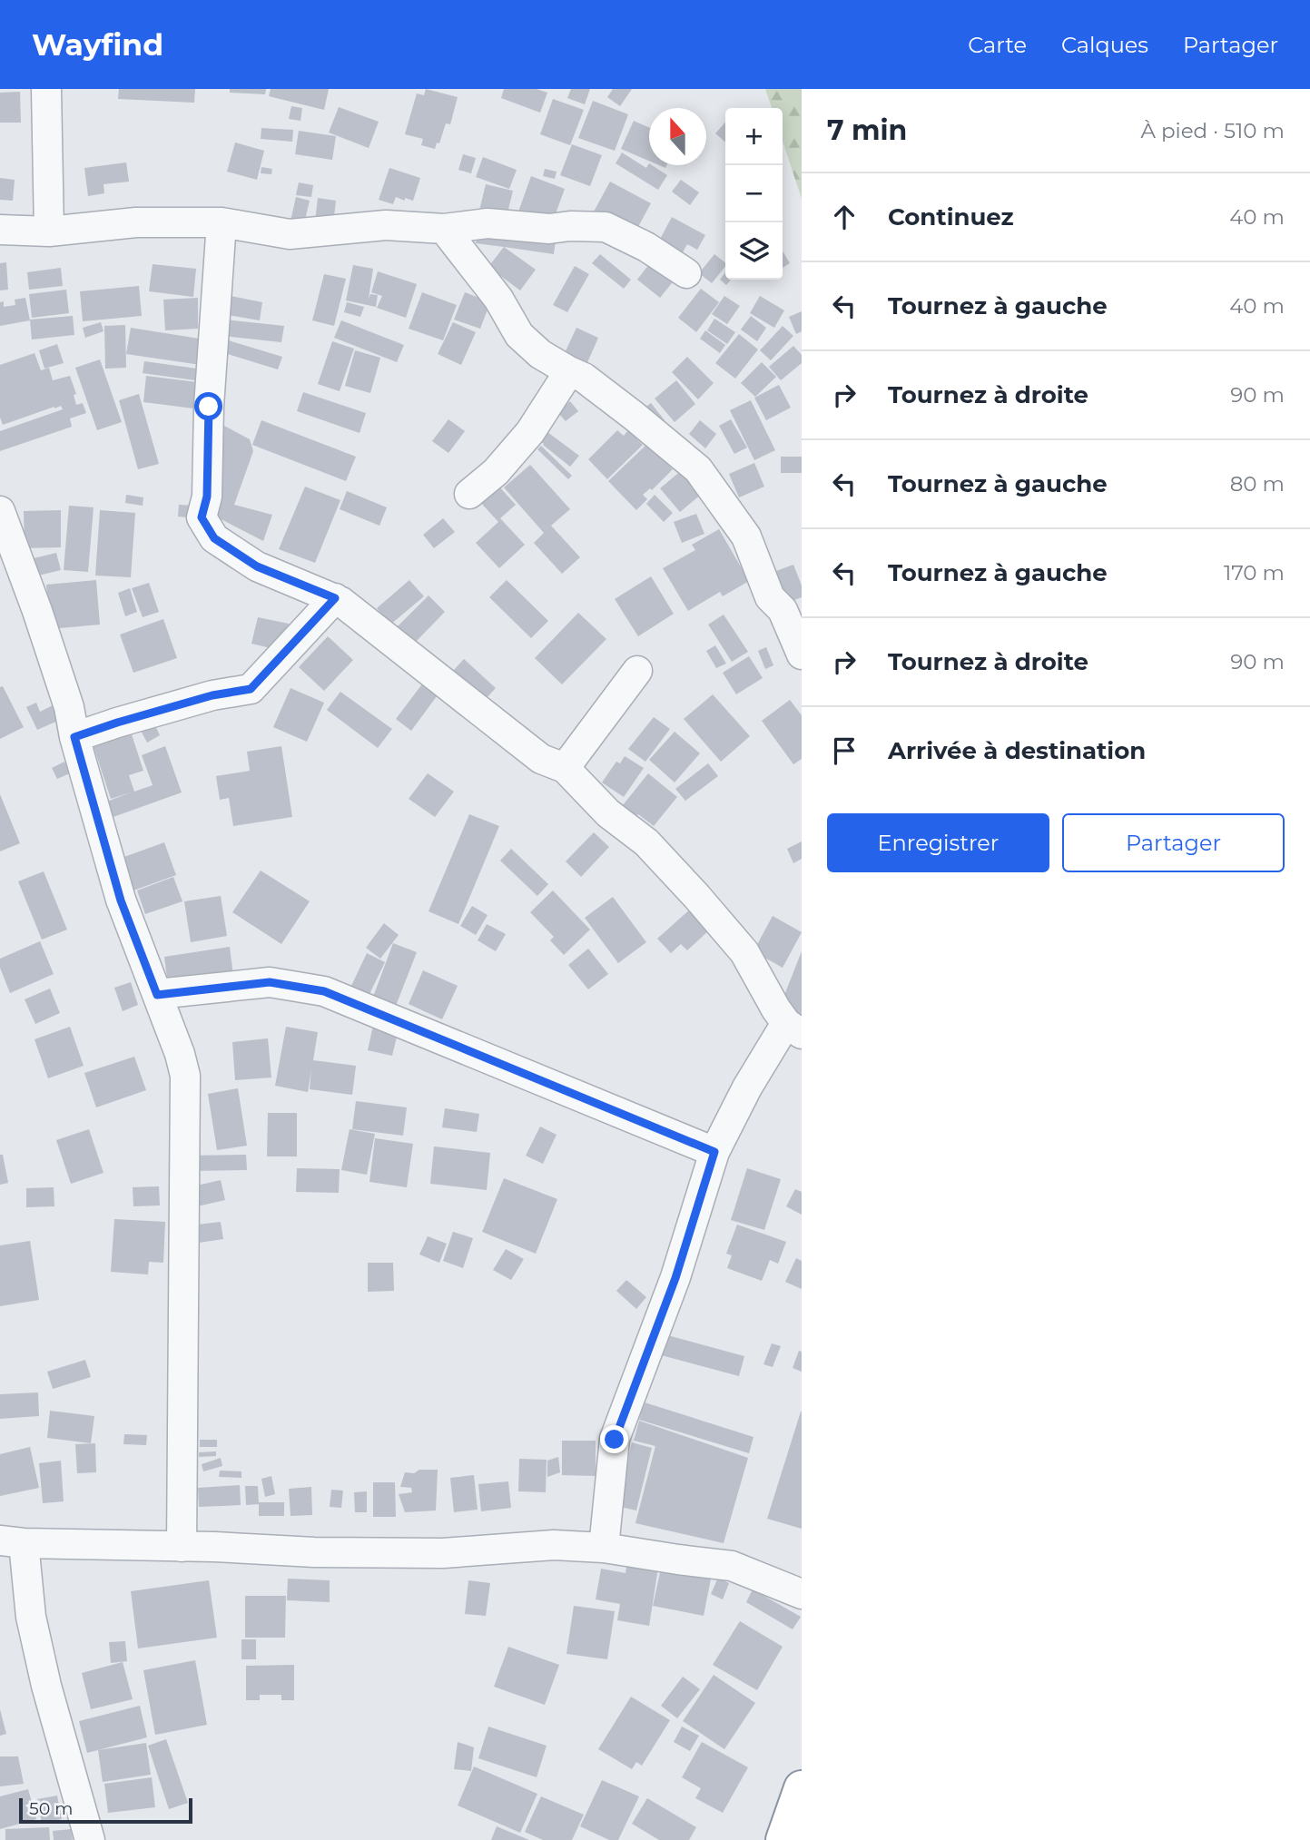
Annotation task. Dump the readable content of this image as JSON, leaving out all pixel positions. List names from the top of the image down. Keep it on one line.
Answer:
{"scale_bar":"50 m","north":"top","page":{"header":"Wayfind","nav":["Carte","Calques","Partager"],"heading":["7 min","À pied · 510 m"],"map_buttons":["+","−"],"list":[["Continuez","40 m"],["Tournez à gauche","40 m"],["Tournez à droite","90 m"],["Tournez à gauche","80 m"],["Tournez à gauche","170 m"],["Tournez à droite","90 m"],"Arrivée à destination"],"buttons":["Enregistrer","Partager"],"scale":"50 m"}}
